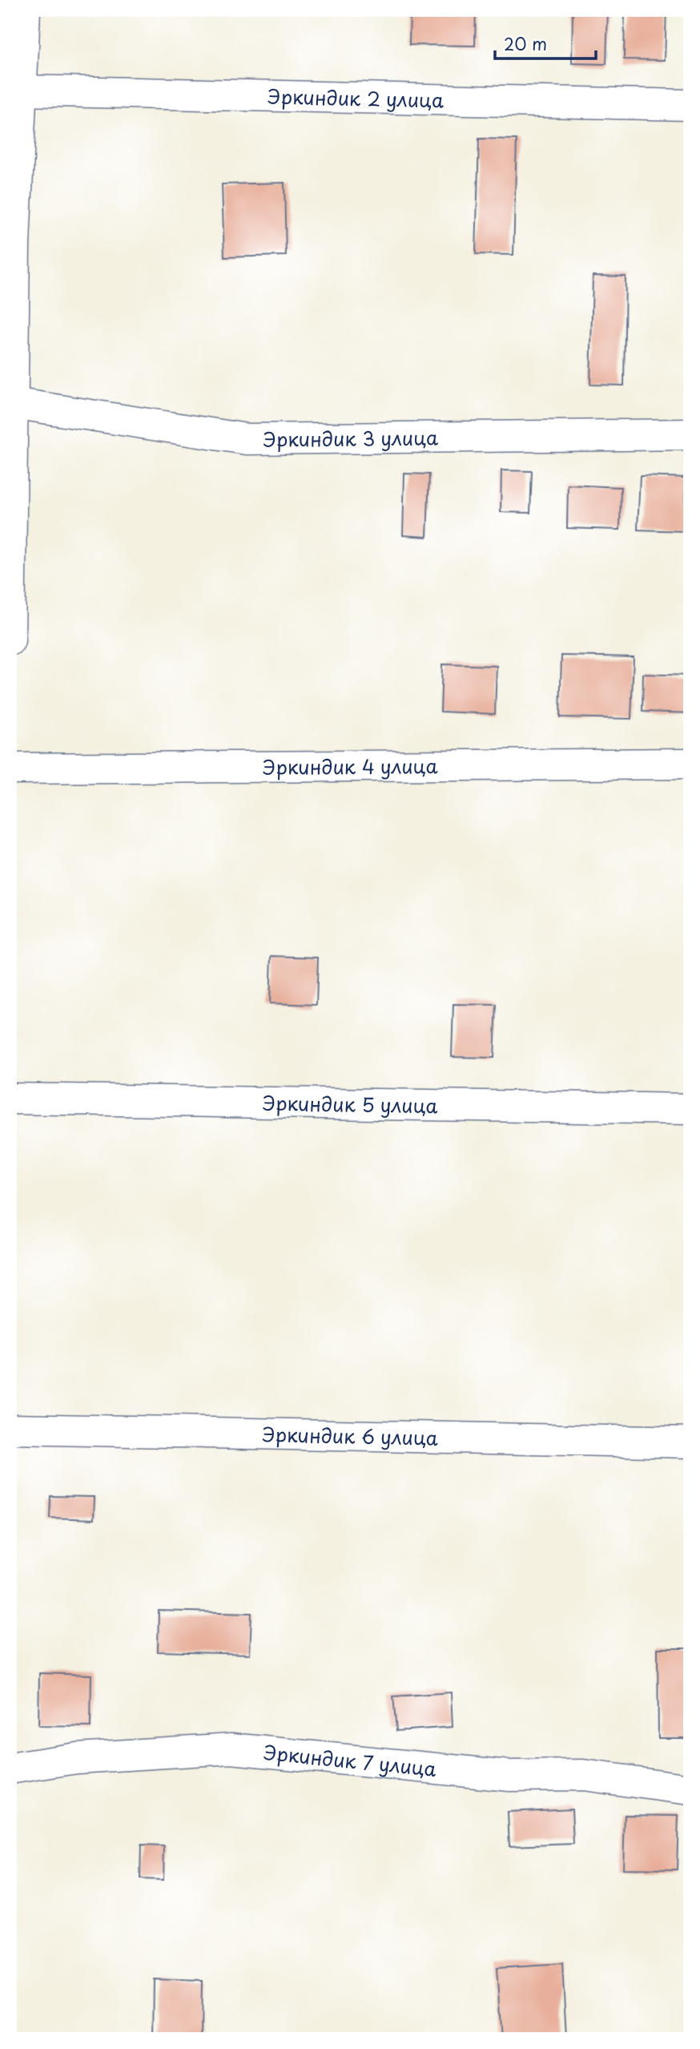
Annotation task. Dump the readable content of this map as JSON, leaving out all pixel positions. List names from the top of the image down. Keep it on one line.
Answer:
{"streets":{"street":["Эркиндик 2 улица","Эркиндик 3 улица","Эркиндик 4 улица","Эркиндик 5 улица","Эркиндик 6 улица","Эркиндик 7 улица"]},"scale_bar":"20 m"}
